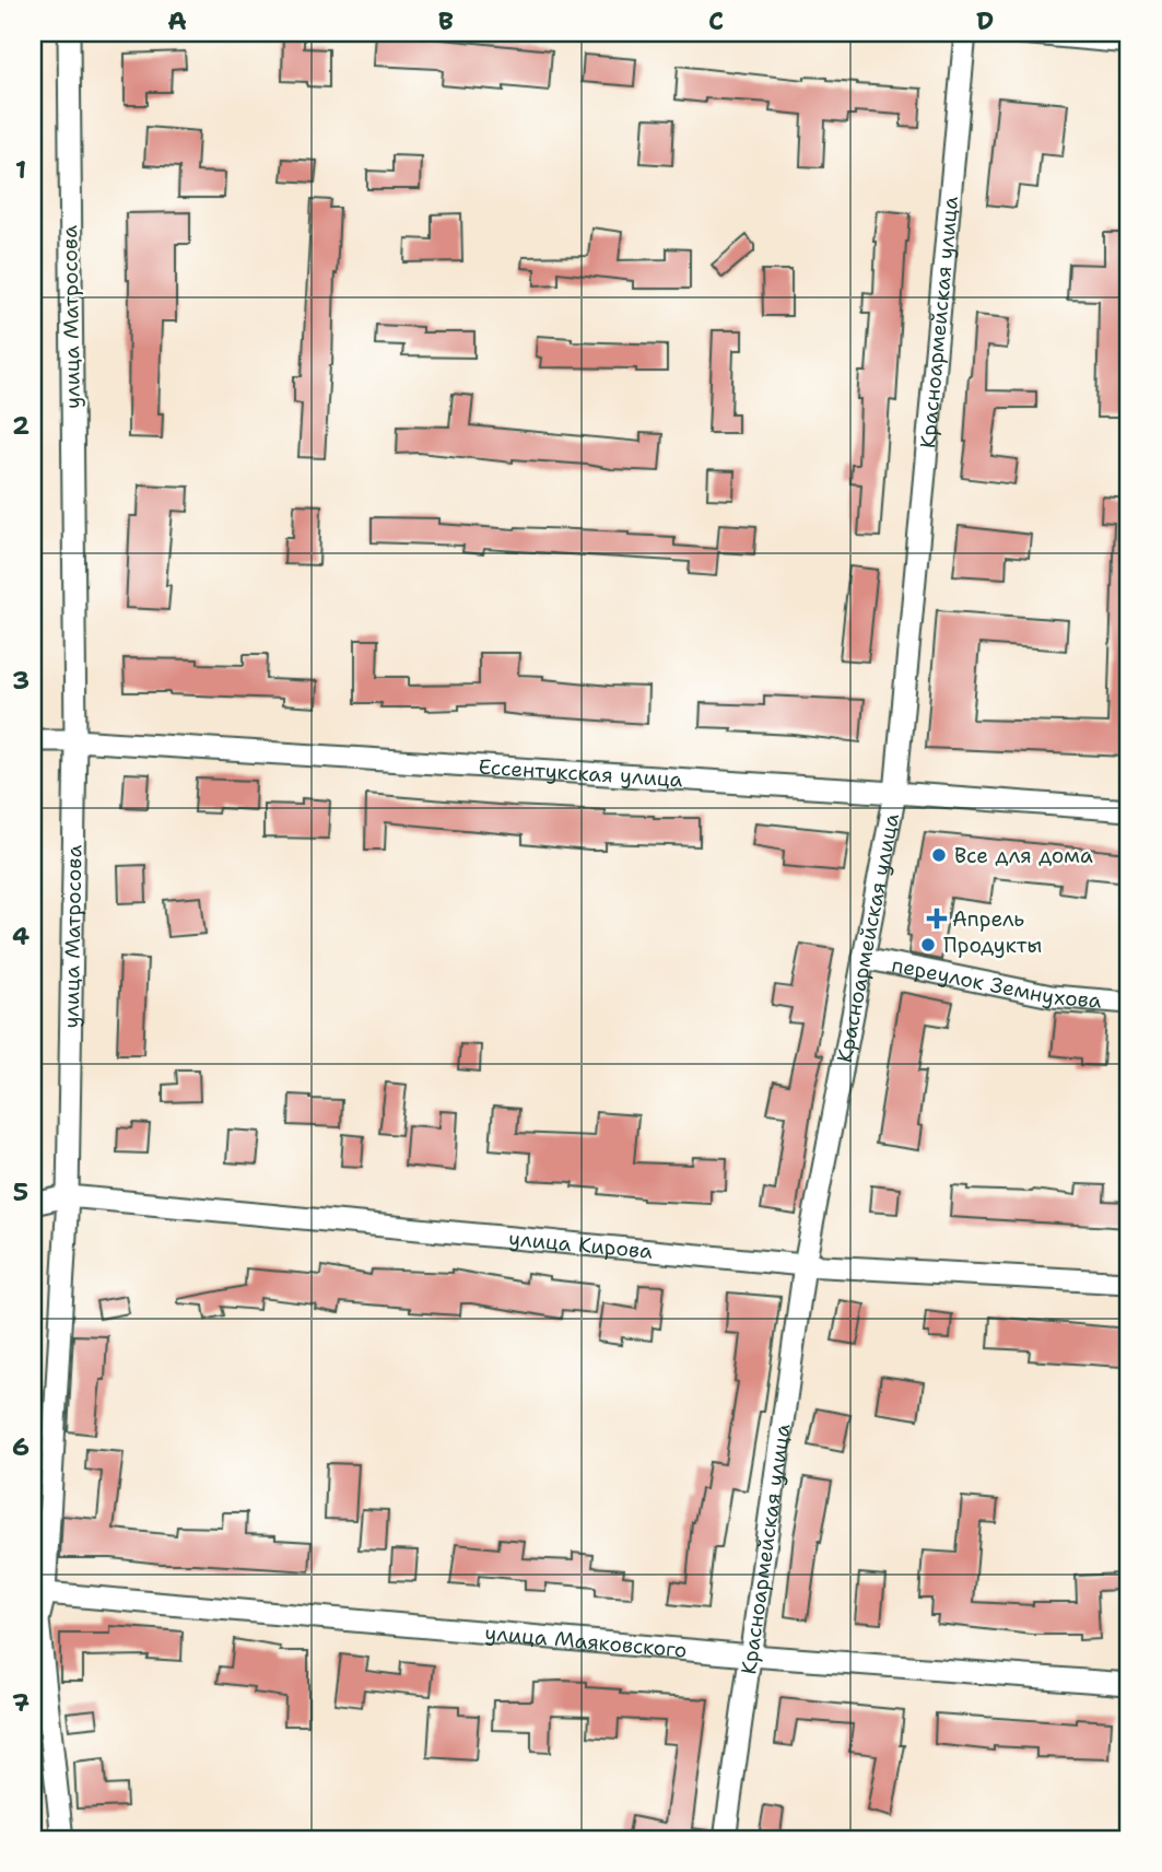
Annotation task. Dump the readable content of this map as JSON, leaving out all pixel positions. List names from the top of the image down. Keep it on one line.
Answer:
{"streets":{"street":["улица Матросова","Красноармейская улица","Ессентукская улица","переулок Земнухова","улица Кирова","улица Маяковского"]},"crossings":[["улица Матросова","Ессентукская улица"],["улица Матросова","улица Кирова"],["улица Матросова","улица Маяковского"],["Красноармейская улица","Ессентукская улица"],["Красноармейская улица","переулок Земнухова"],["Красноармейская улица","улица Кирова"],["Красноармейская улица","улица Маяковского"]],"places":{"other":["Все для дома","Продукты"],"health":["Апрель"]},"grid":{"columns":["A","B","C","D"],"rows":["1","2","3","4","5","6","7"]}}
